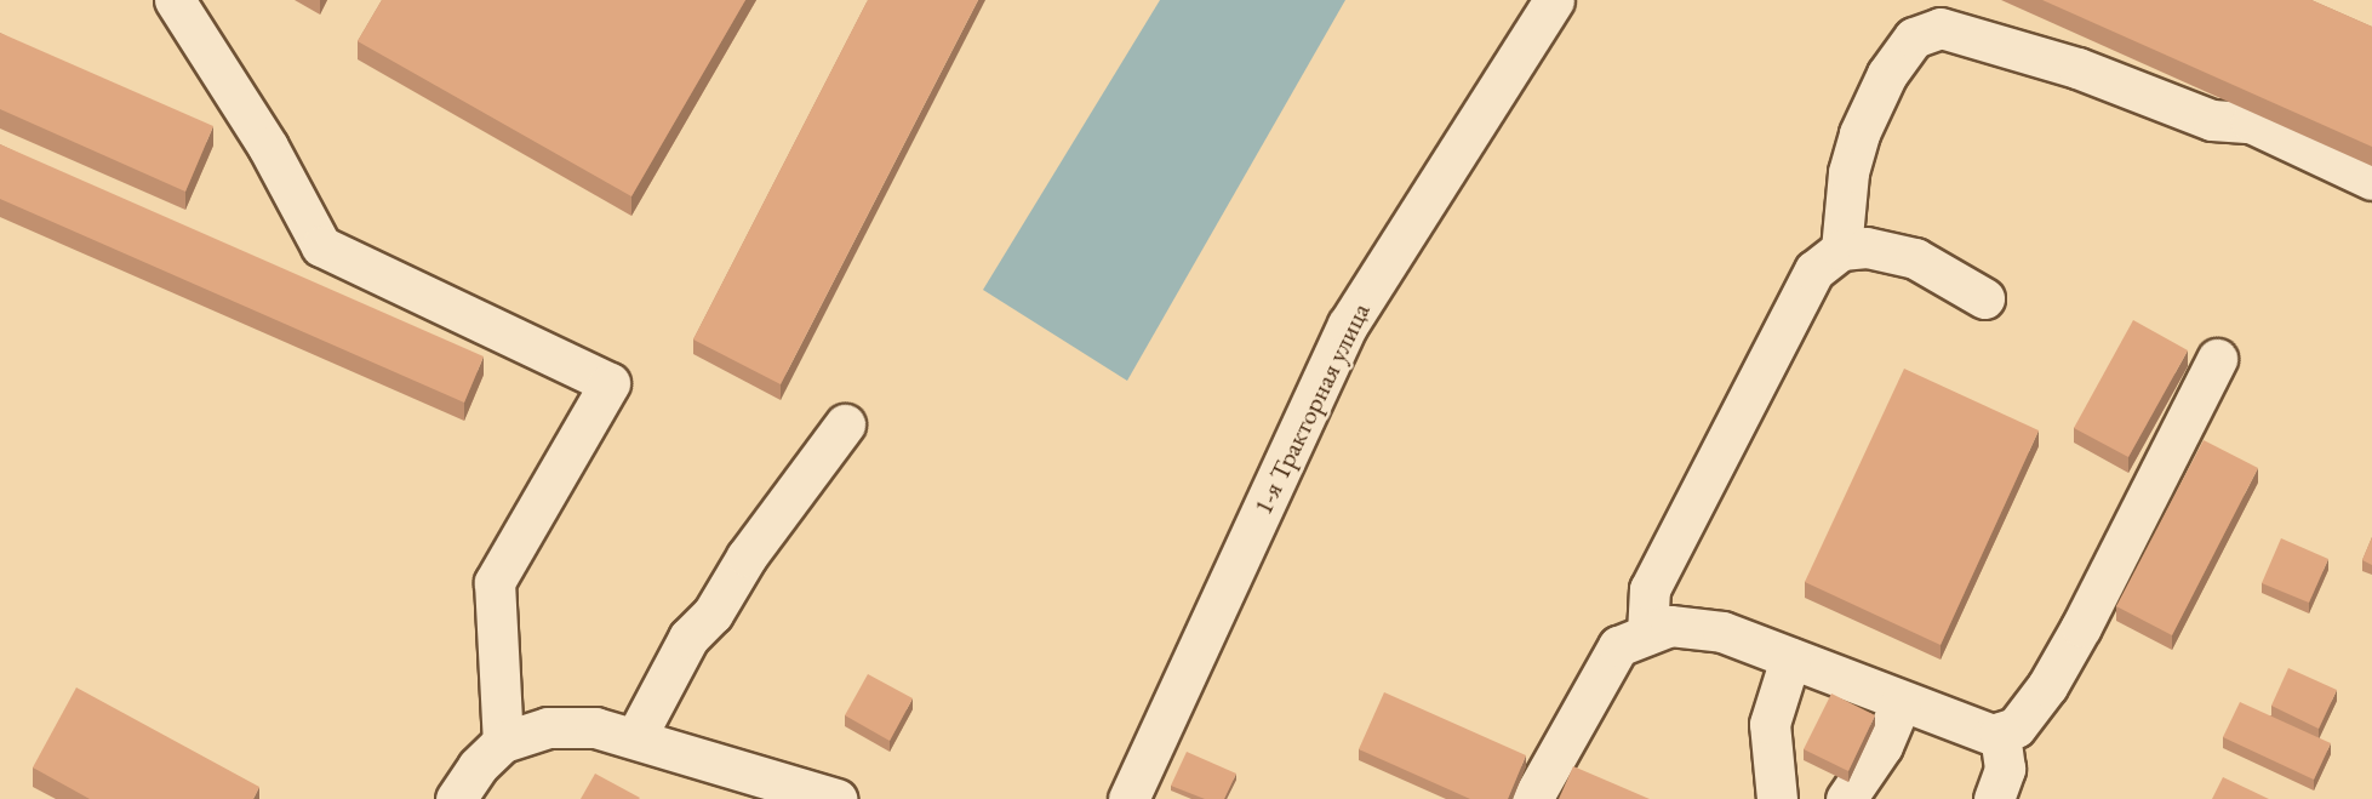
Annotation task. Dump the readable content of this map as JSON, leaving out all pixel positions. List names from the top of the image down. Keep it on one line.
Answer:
{"streets":{"street":["1-я Тракторная улица"]}}
